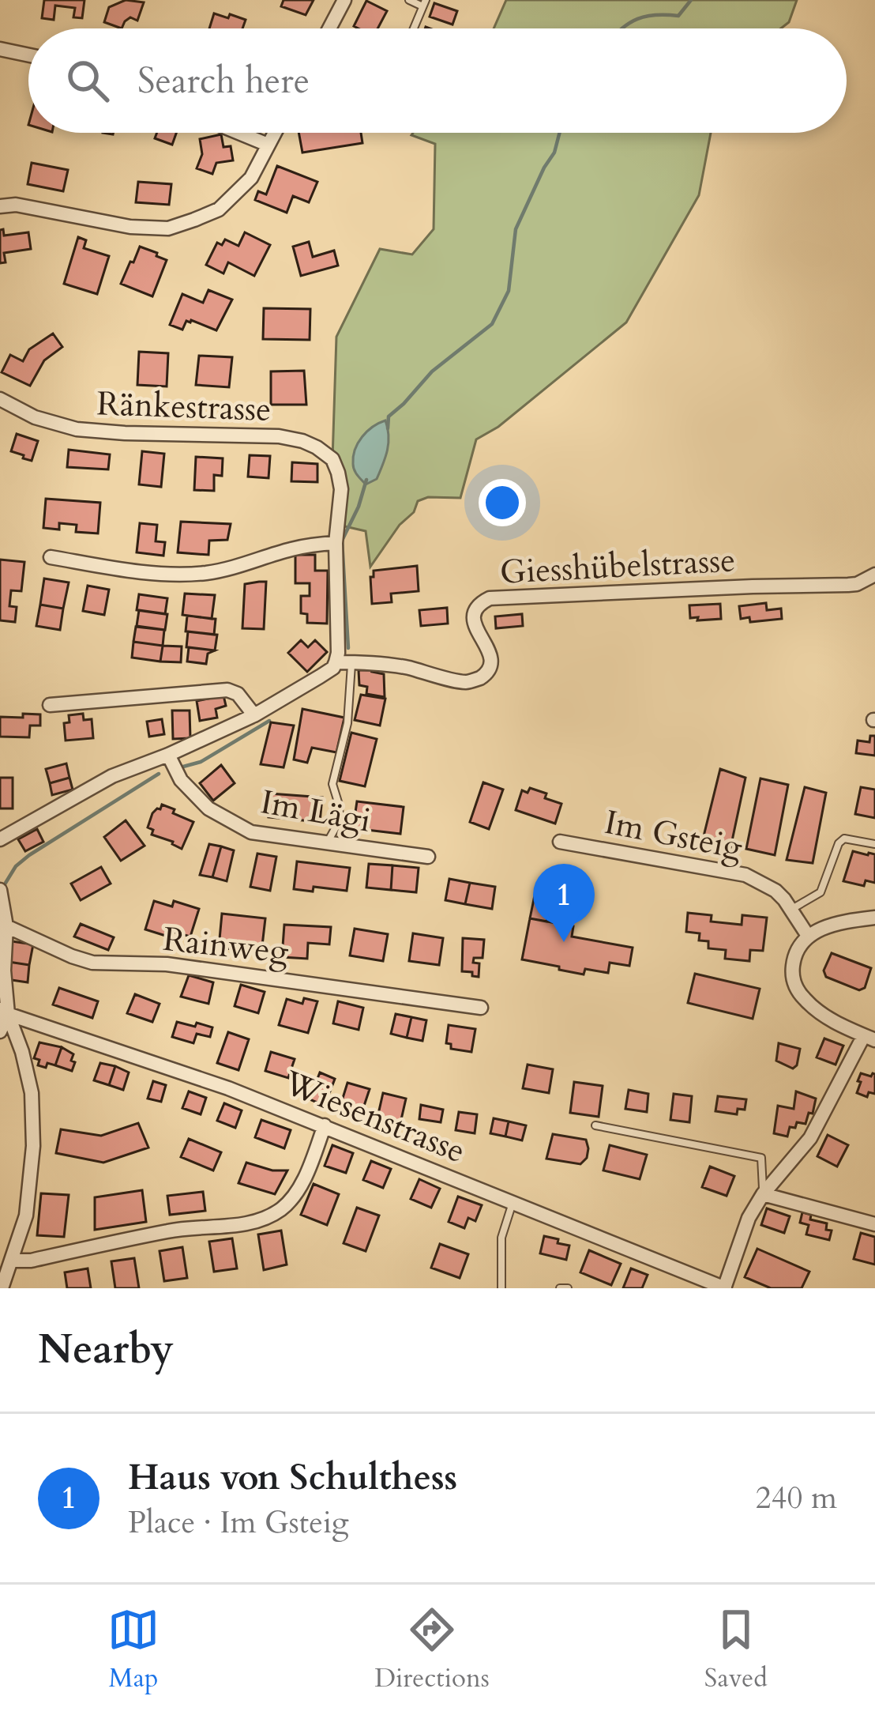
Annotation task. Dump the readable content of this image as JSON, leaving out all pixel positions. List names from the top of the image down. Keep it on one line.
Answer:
{"streets":{"street":["Ränkestrasse","Giesshübelstrasse","Im Lägi","Im Gsteig","Rainweg","Wiesenstrasse"]},"crossings":[["Ränkestrasse","Giesshübelstrasse"]],"page":{"search":"Search here","pins":"1","heading":"Nearby","list":[{"mark":"1","name":"Haus von Schulthess","note":"Place · Im Gsteig","value":"240 m"}],"nav":["Map","Directions","Saved"]}}
